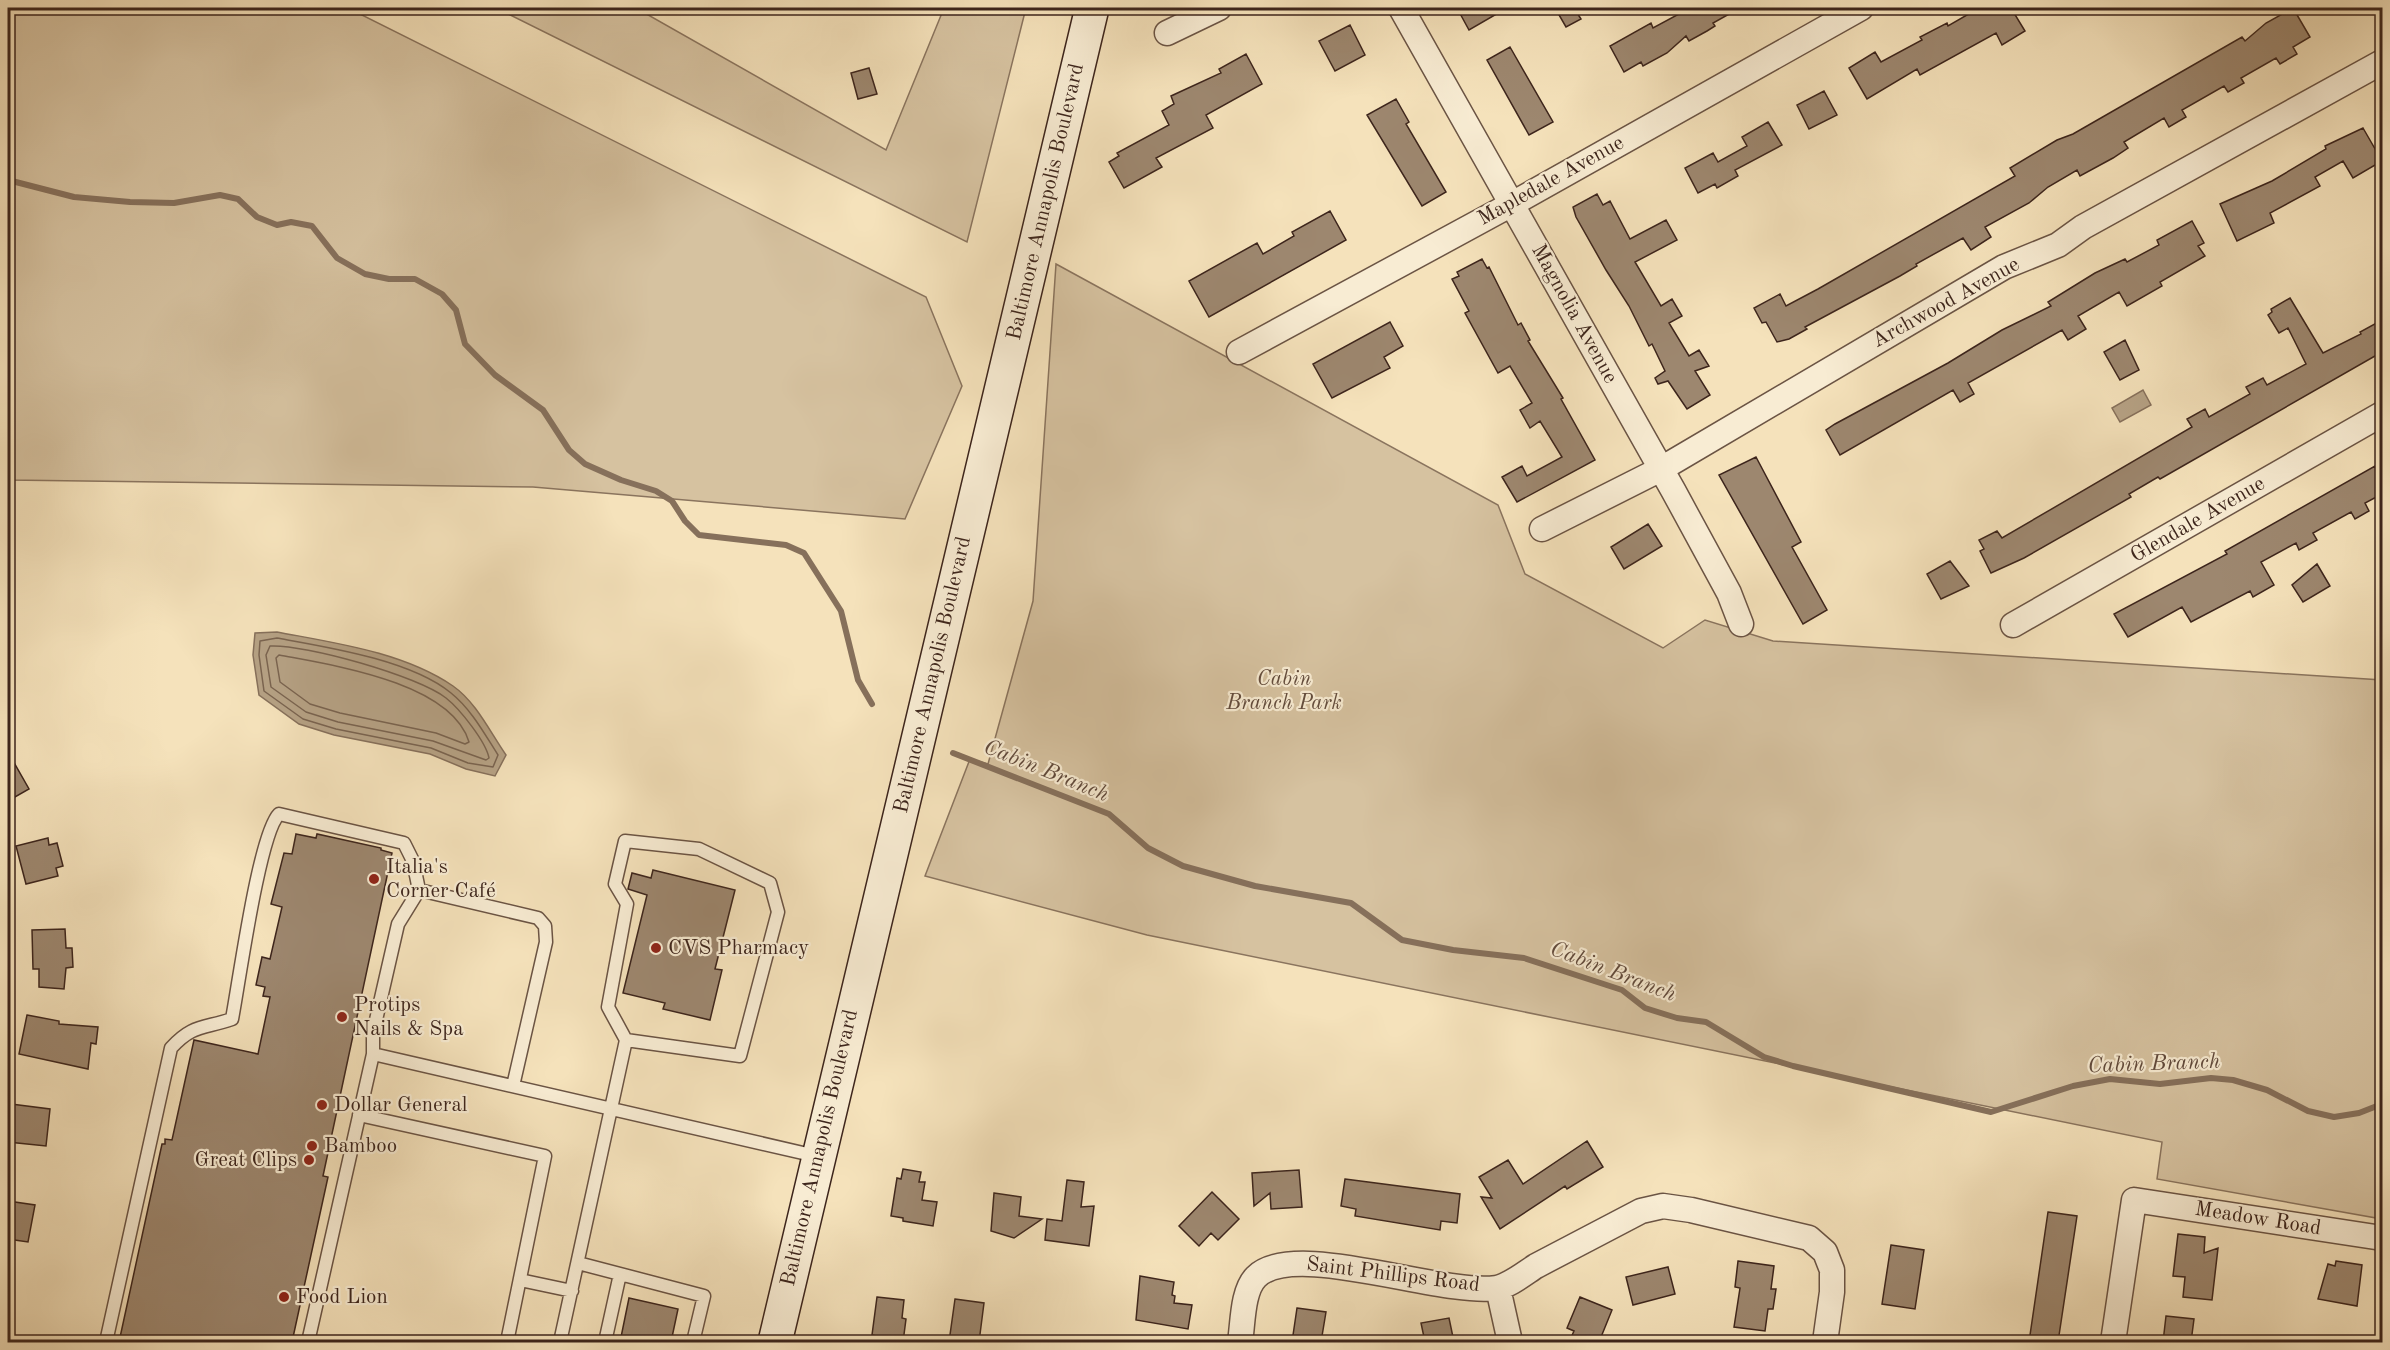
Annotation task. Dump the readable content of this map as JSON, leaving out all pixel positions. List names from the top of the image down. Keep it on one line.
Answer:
{"streets":{"main road":["Baltimore Annapolis Boulevard"],"street":["Mapledale Avenue","Archwood Avenue","Magnolia Avenue","Glendale Avenue","Meadow Road","Saint Phillips Road"]},"crossings":[["Mapledale Avenue","Magnolia Avenue"],["Archwood Avenue","Magnolia Avenue"]],"water":["Cabin Branch"],"parks":["Cabin Branch Park"],"places":["Italia's Corner Café","CVS Pharmacy","Protips Nails & Spa","Dollar General","Bamboo","Great Clips","Food Lion"]}
